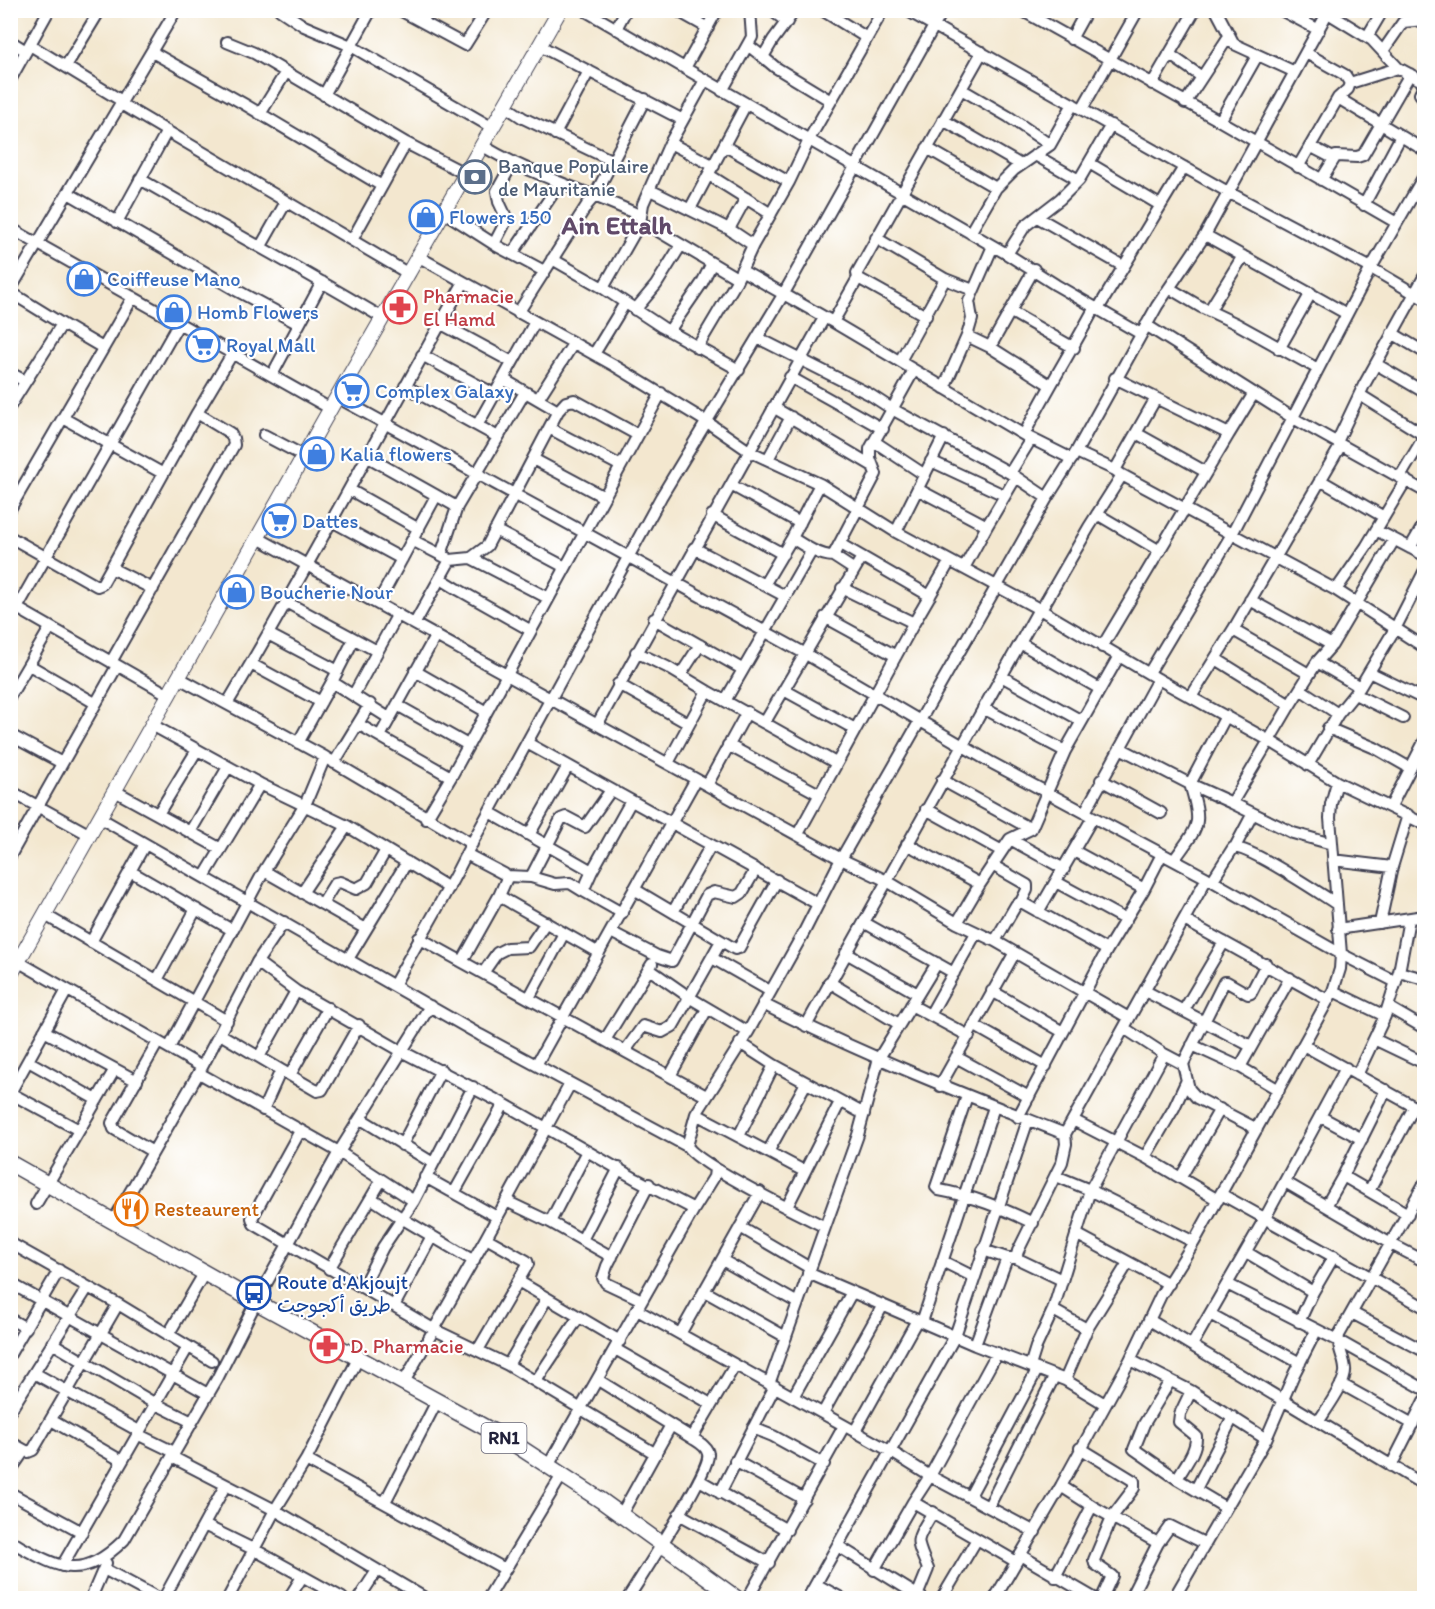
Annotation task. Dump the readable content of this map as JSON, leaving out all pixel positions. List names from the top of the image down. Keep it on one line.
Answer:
{"streets":{"highway":["RN1"]},"districts":["Ain Ettalh"],"places":{"bank":["Banque Populaire de Mauritanie"],"shop":["Flowers 150","Coiffeuse Mano","Homb Flowers","Kalia flowers","Boucherie Nour"],"pharmacy":["Pharmacie El Hamd","D. Pharmacie"],"supermarket":["Royal Mall","Complex Galaxy","Dattes"],"restaurant":["Resteaurent"],"bus stop":["Route d'Akjoujt طريق أكجوجت"]}}
